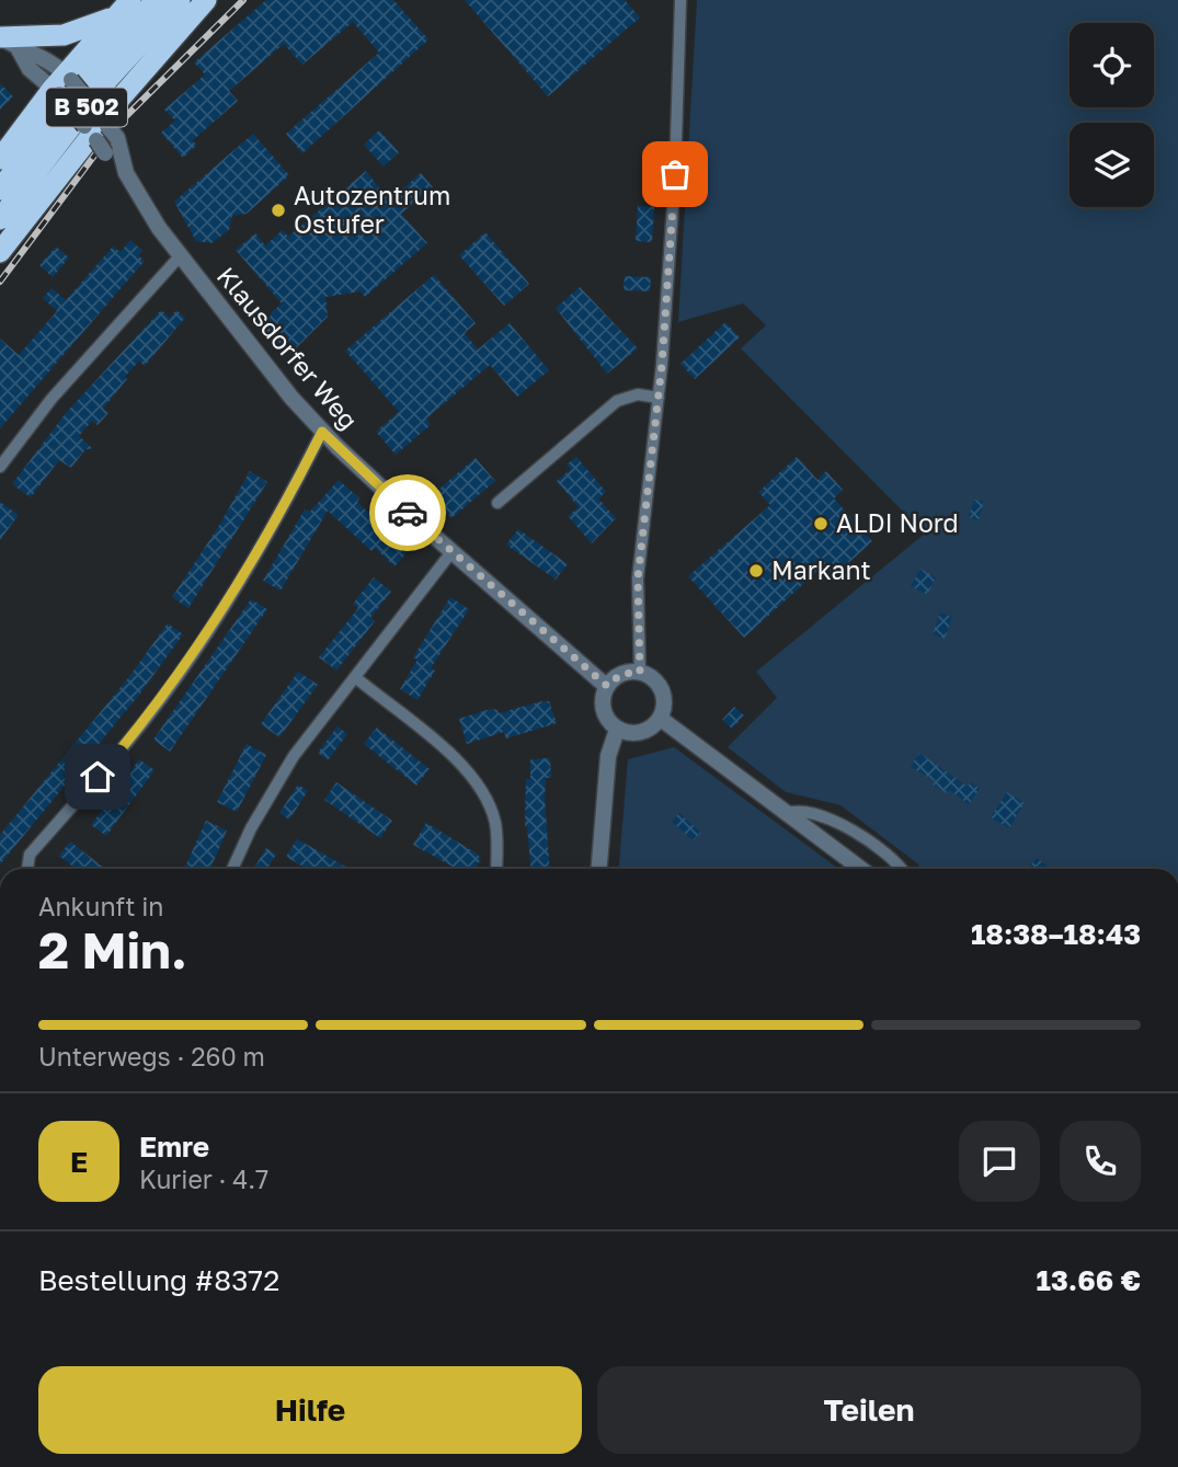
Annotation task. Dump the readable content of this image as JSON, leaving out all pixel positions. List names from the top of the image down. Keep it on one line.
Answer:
{"streets":{"highway":["B 502"],"street":["Klausdorfer Weg"]},"places":["Autozentrum Ostufer","ALDI Nord","Markant"],"page":{"heading":["2 Min.","Ankunft in","18:38–18:43"],"panel":["Emre","Kurier · 4.7","Bestellung #8372","13.66 €"],"bar":"Unterwegs · 260 m","round":"E","buttons":["Hilfe","Teilen"]}}
